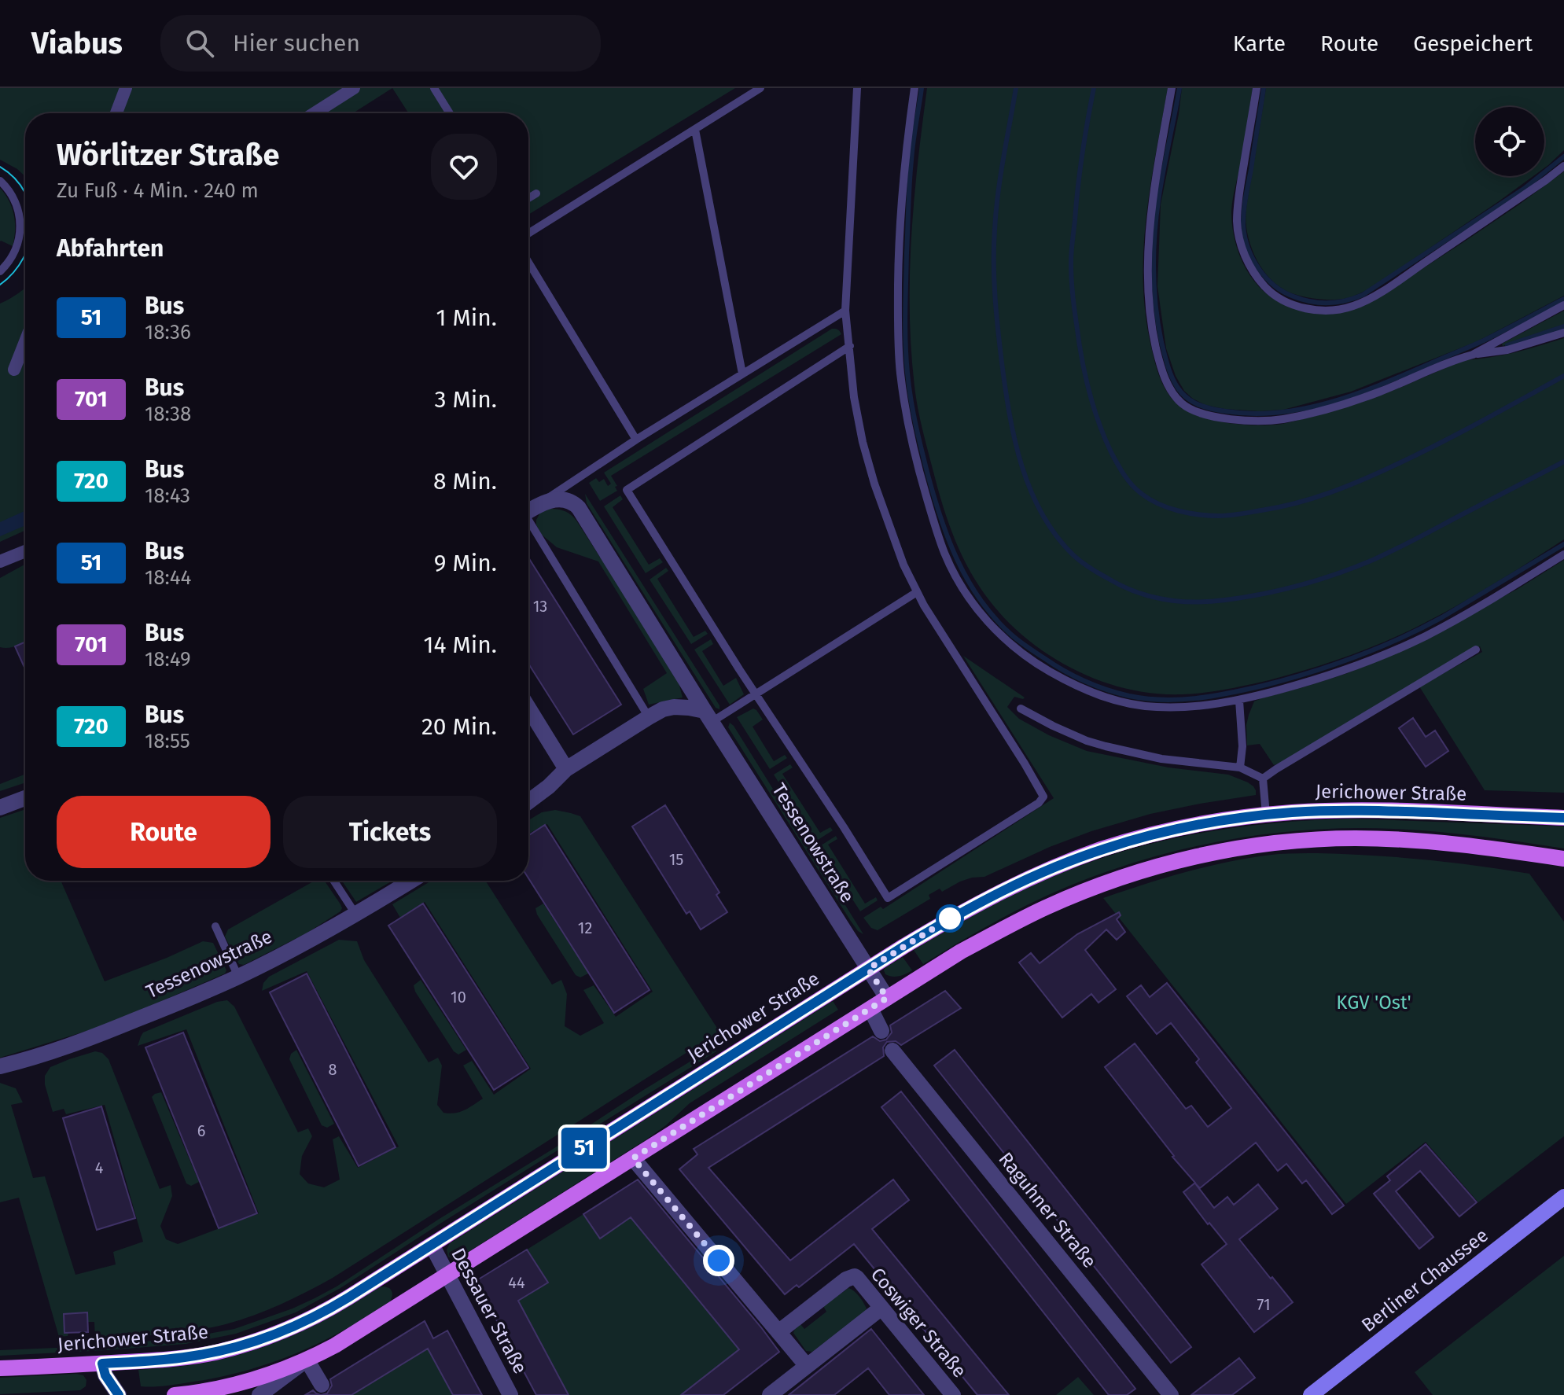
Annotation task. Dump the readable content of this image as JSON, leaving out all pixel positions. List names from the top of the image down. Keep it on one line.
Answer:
{"streets":{"main road":["Jerichower Straße","Berliner Chaussee"],"street":["Tessenowstraße","Raguhner Straße","Dessauer Straße","Coswiger Straße"]},"crossings":[["Jerichower Straße","Tessenowstraße"],["Jerichower Straße","Dessauer Straße"]],"parks":["KGV 'Ost'"],"lines":["bus line 51"],"house_numbers":["13","15","12","10","8","6","4","44","71"],"page":{"header":"Viabus","search":"Hier suchen","nav":["Karte","Route","Gespeichert"],"on_map":"51","heading":[["Wörlitzer Straße","Zu Fuß · 4 Min. · 240 m"],"Abfahrten"],"list":[{"mark":"51","name":"Bus","note":"18:36","value":"1 Min."},{"mark":"701","name":"Bus","note":"18:38","value":"3 Min."},{"mark":"720","name":"Bus","note":"18:43","value":"8 Min."},{"mark":"51","name":"Bus","note":"18:44","value":"9 Min."},{"mark":"701","name":"Bus","note":"18:49","value":"14 Min."},{"mark":"720","name":"Bus","note":"18:55","value":"20 Min."}],"buttons":["Route","Tickets"]}}
